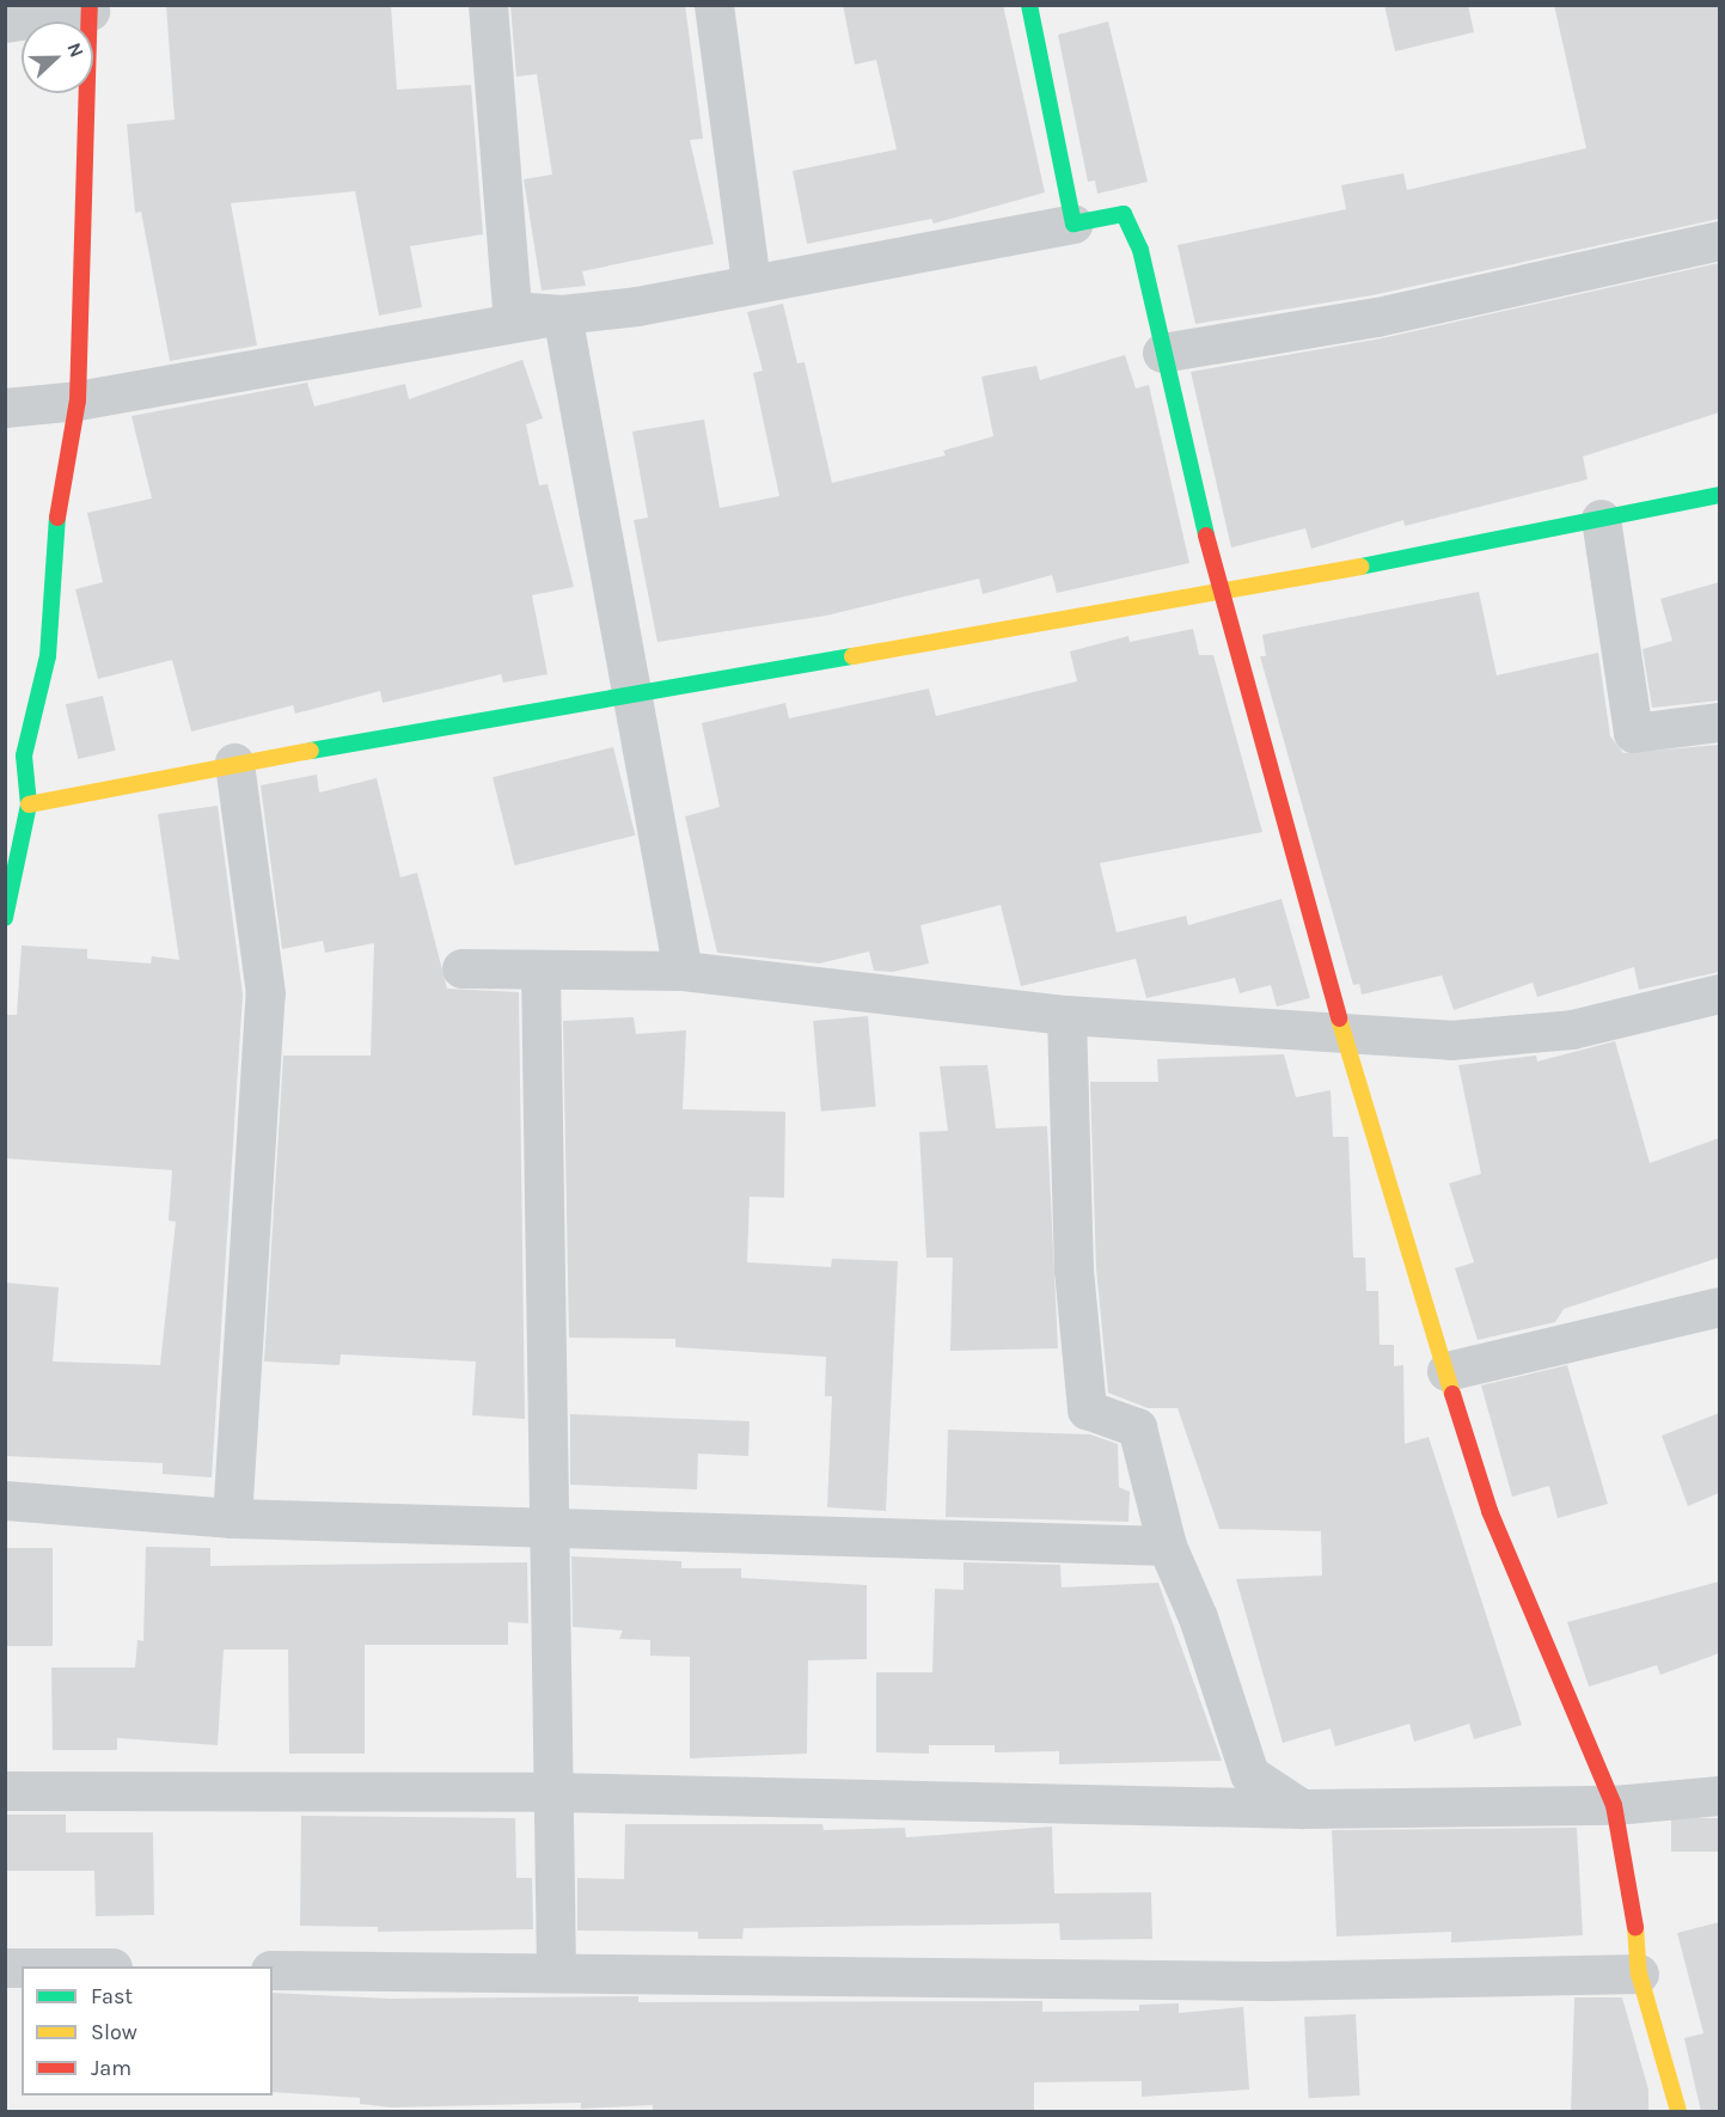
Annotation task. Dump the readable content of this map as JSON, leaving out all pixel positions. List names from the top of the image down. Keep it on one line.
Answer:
{"legend":["Fast","Slow","Jam"],"north":"right"}
